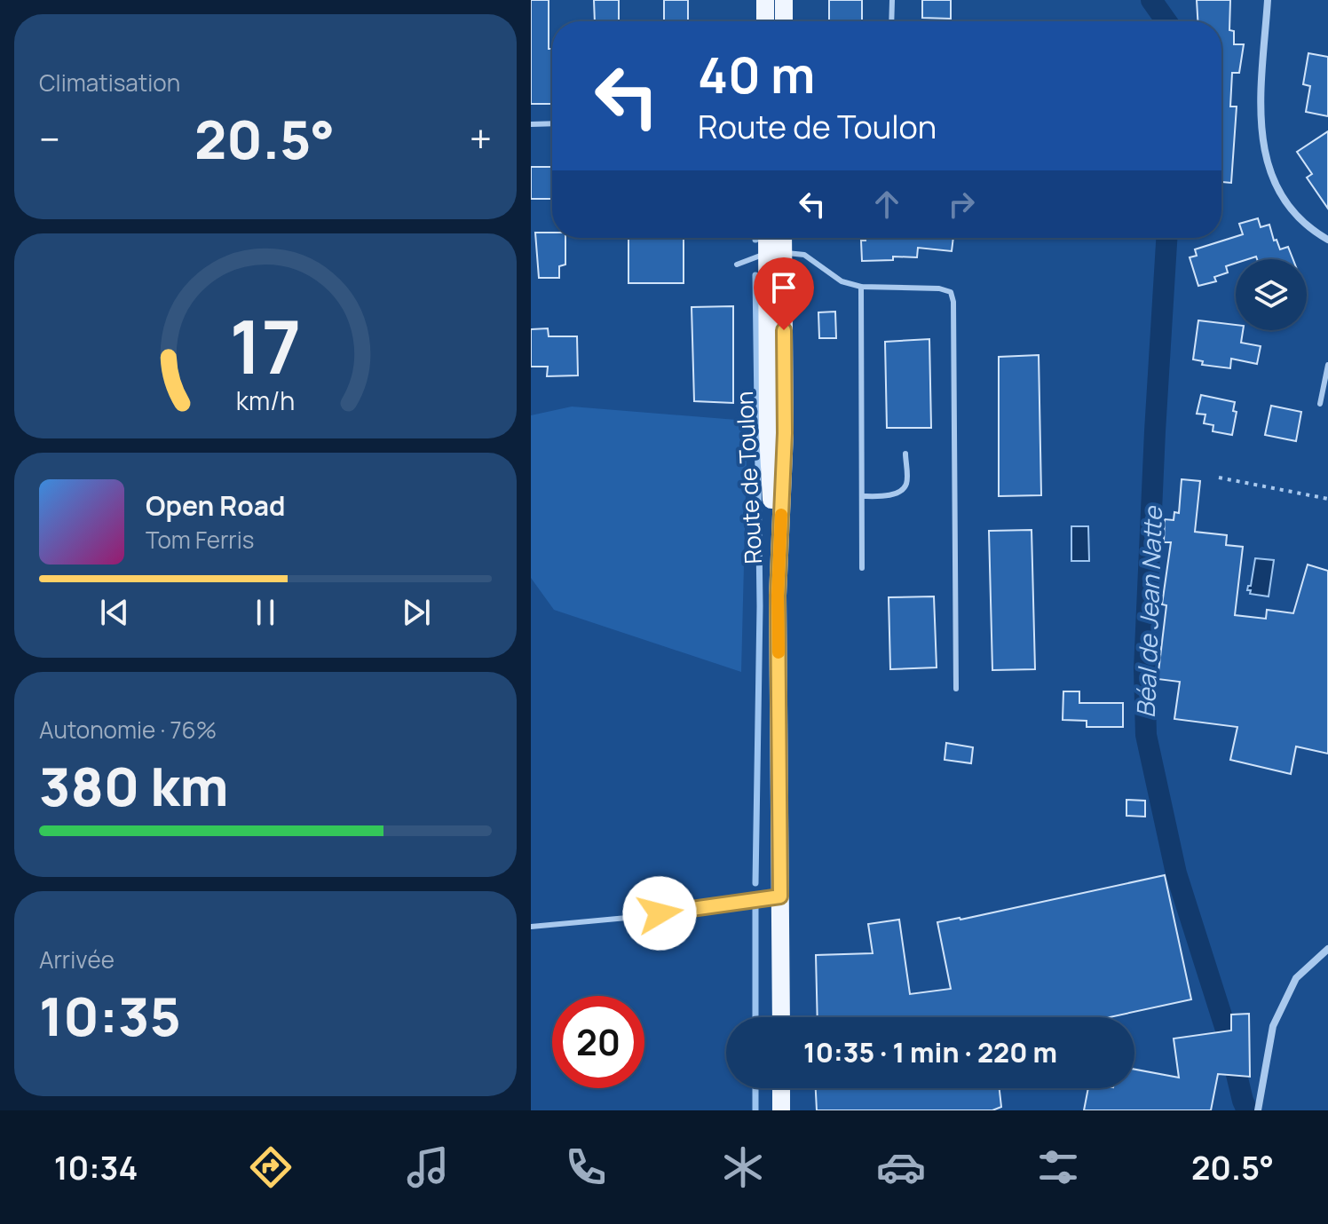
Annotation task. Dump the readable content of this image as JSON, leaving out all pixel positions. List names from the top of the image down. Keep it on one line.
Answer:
{"streets":{"main road":["Route de Toulon"]},"water":["Béal de Jean Natte"],"page":{"tile":["Climatisation",["Autonomie · 76%","380 km"],["Arrivée","10:35"]],"turn":["40 m","Route de Toulon"],"heat":["−","20.5°","+"],"song":["Open Road","Tom Ferris"],"limit":"20","trip":"10:35 · 1 min · 220 m","tabs":["10:34","20.5°"],"gauge":["17","km/h"]}}
